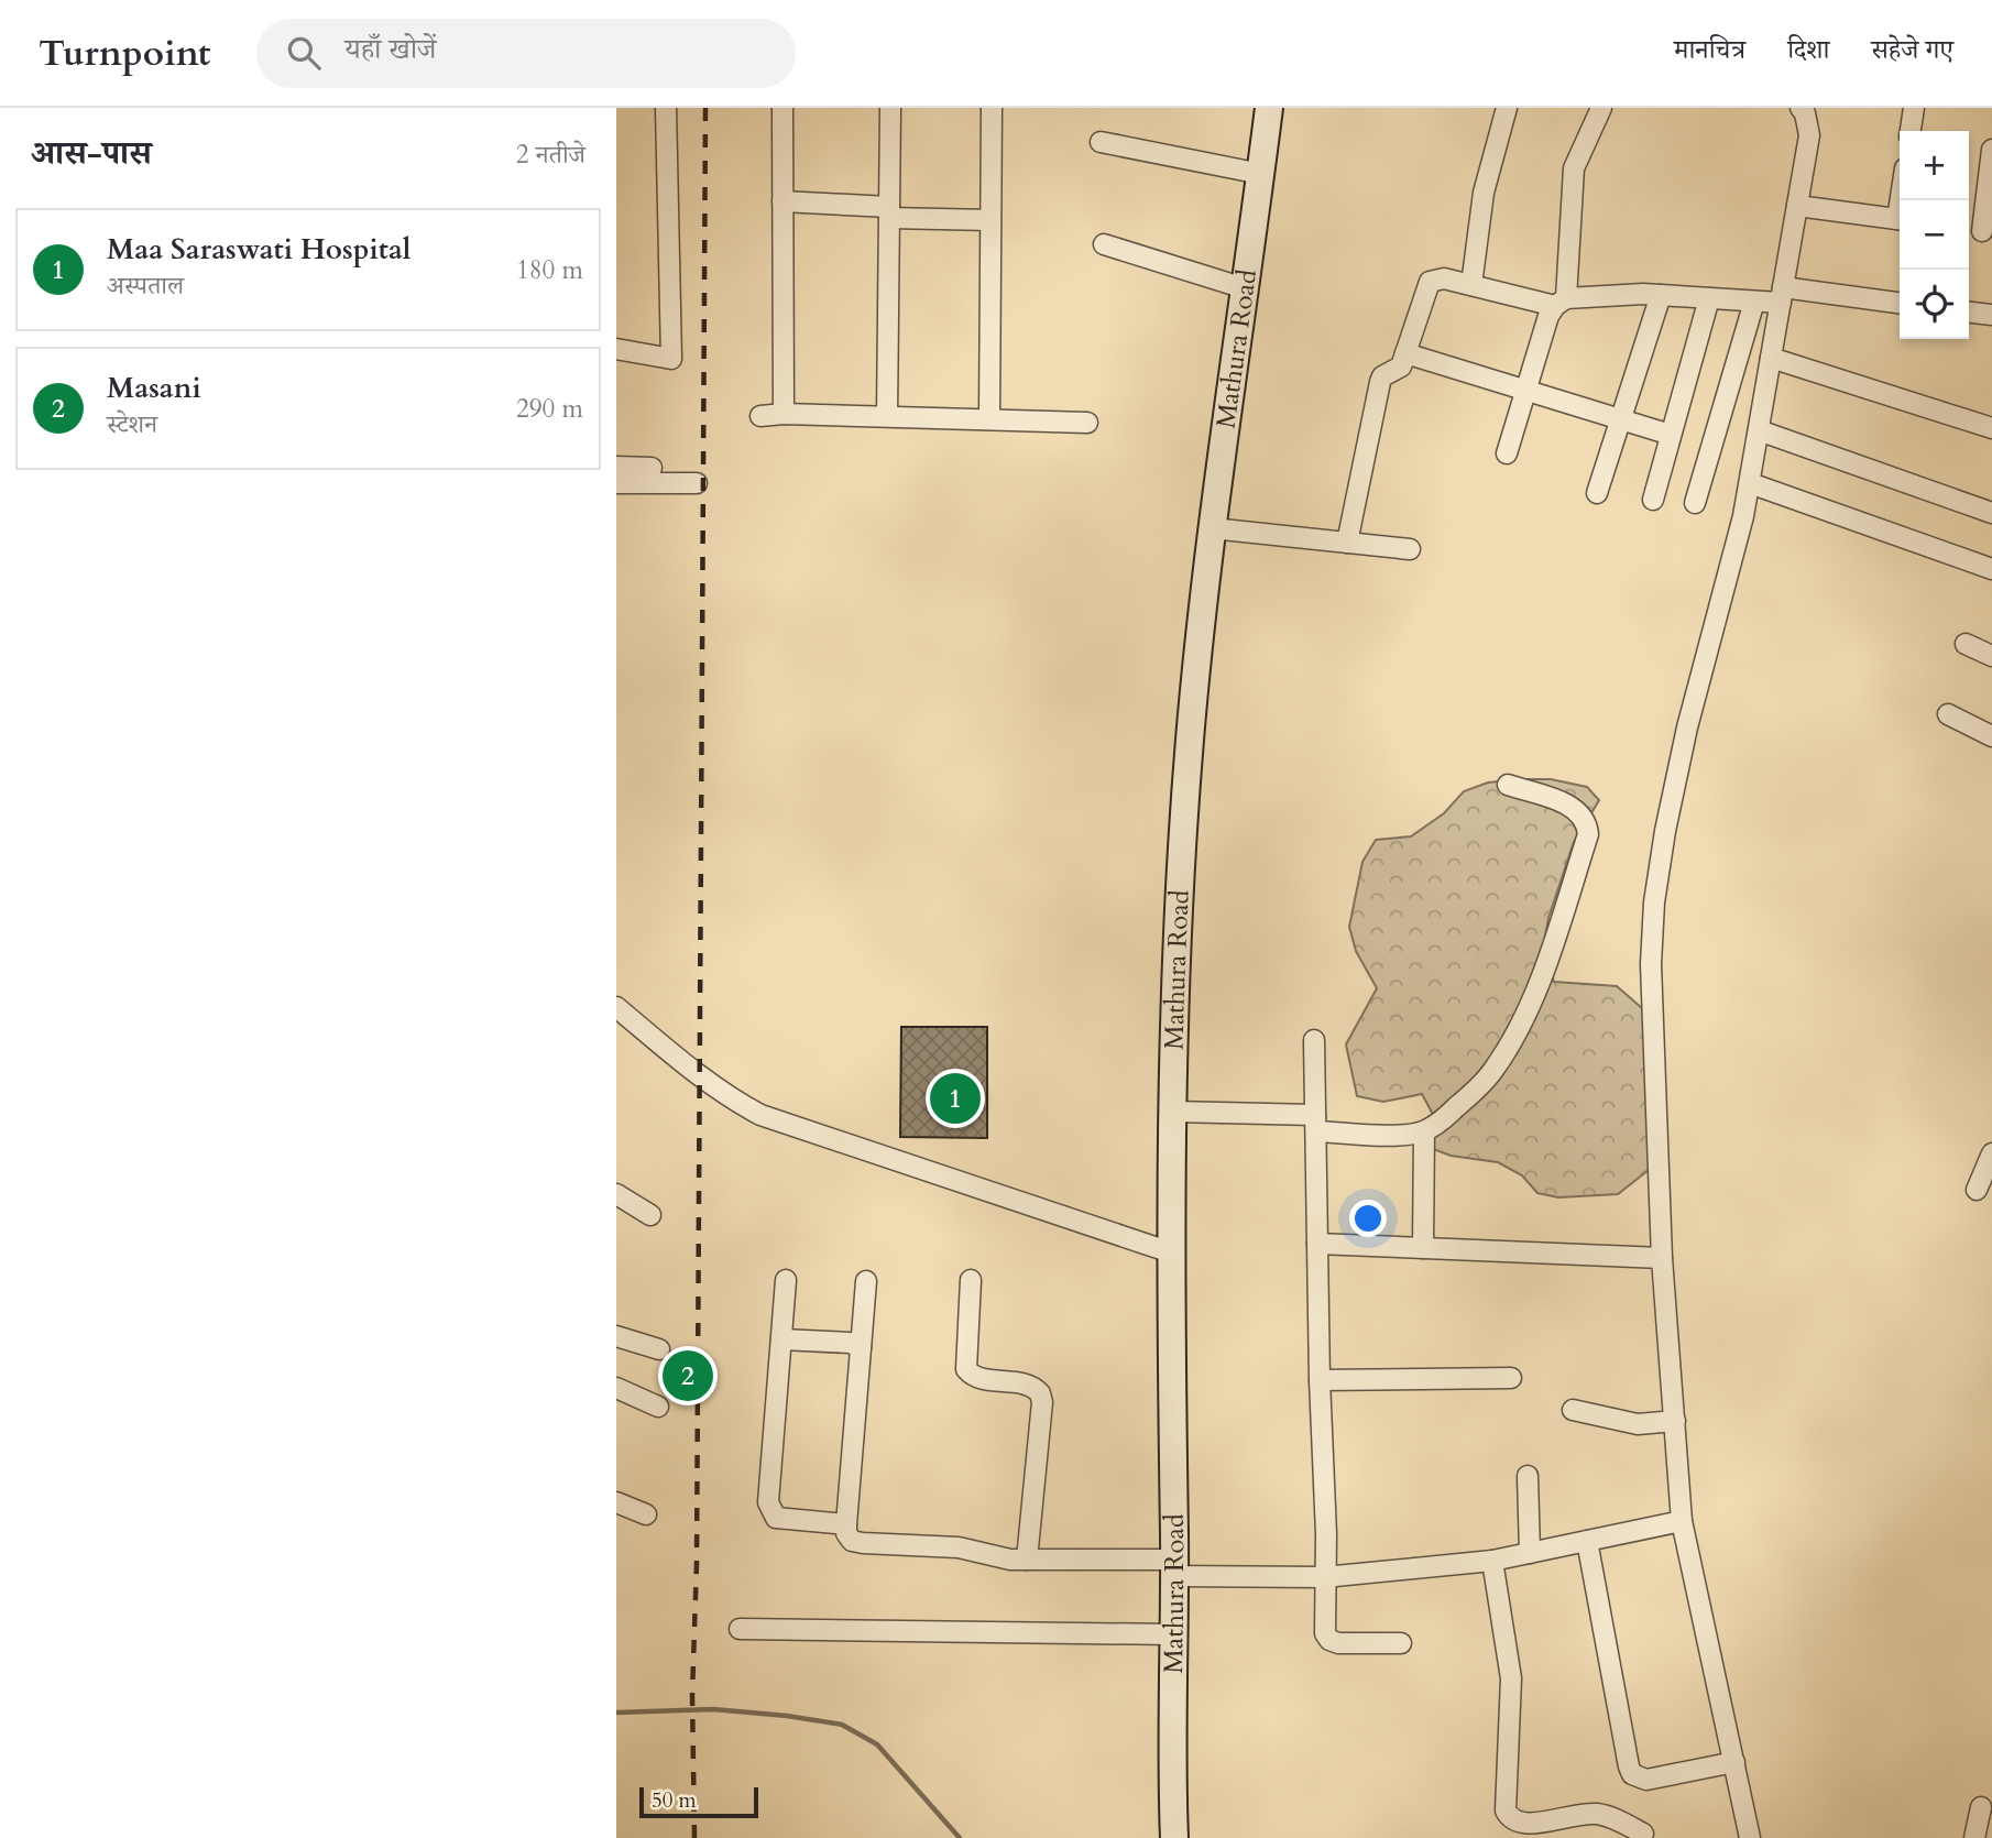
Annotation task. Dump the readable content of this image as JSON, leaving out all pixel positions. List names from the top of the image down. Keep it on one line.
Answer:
{"streets":{"main road":["Mathura Road"]},"scale_bar":"50 m","page":{"header":"Turnpoint","search":"यहाँ खोजें","nav":["मानचित्र","दिशा","सहेजे गए"],"heading":["आस-पास","2 नतीजे"],"map_buttons":["+","−"],"list":[{"mark":"1","name":"Maa Saraswati Hospital","note":"अस्पताल","value":"180 m"},{"mark":"2","name":"Masani","note":"स्टेशन","value":"290 m"}],"pins":["1","2"],"scale":"50 m"}}
